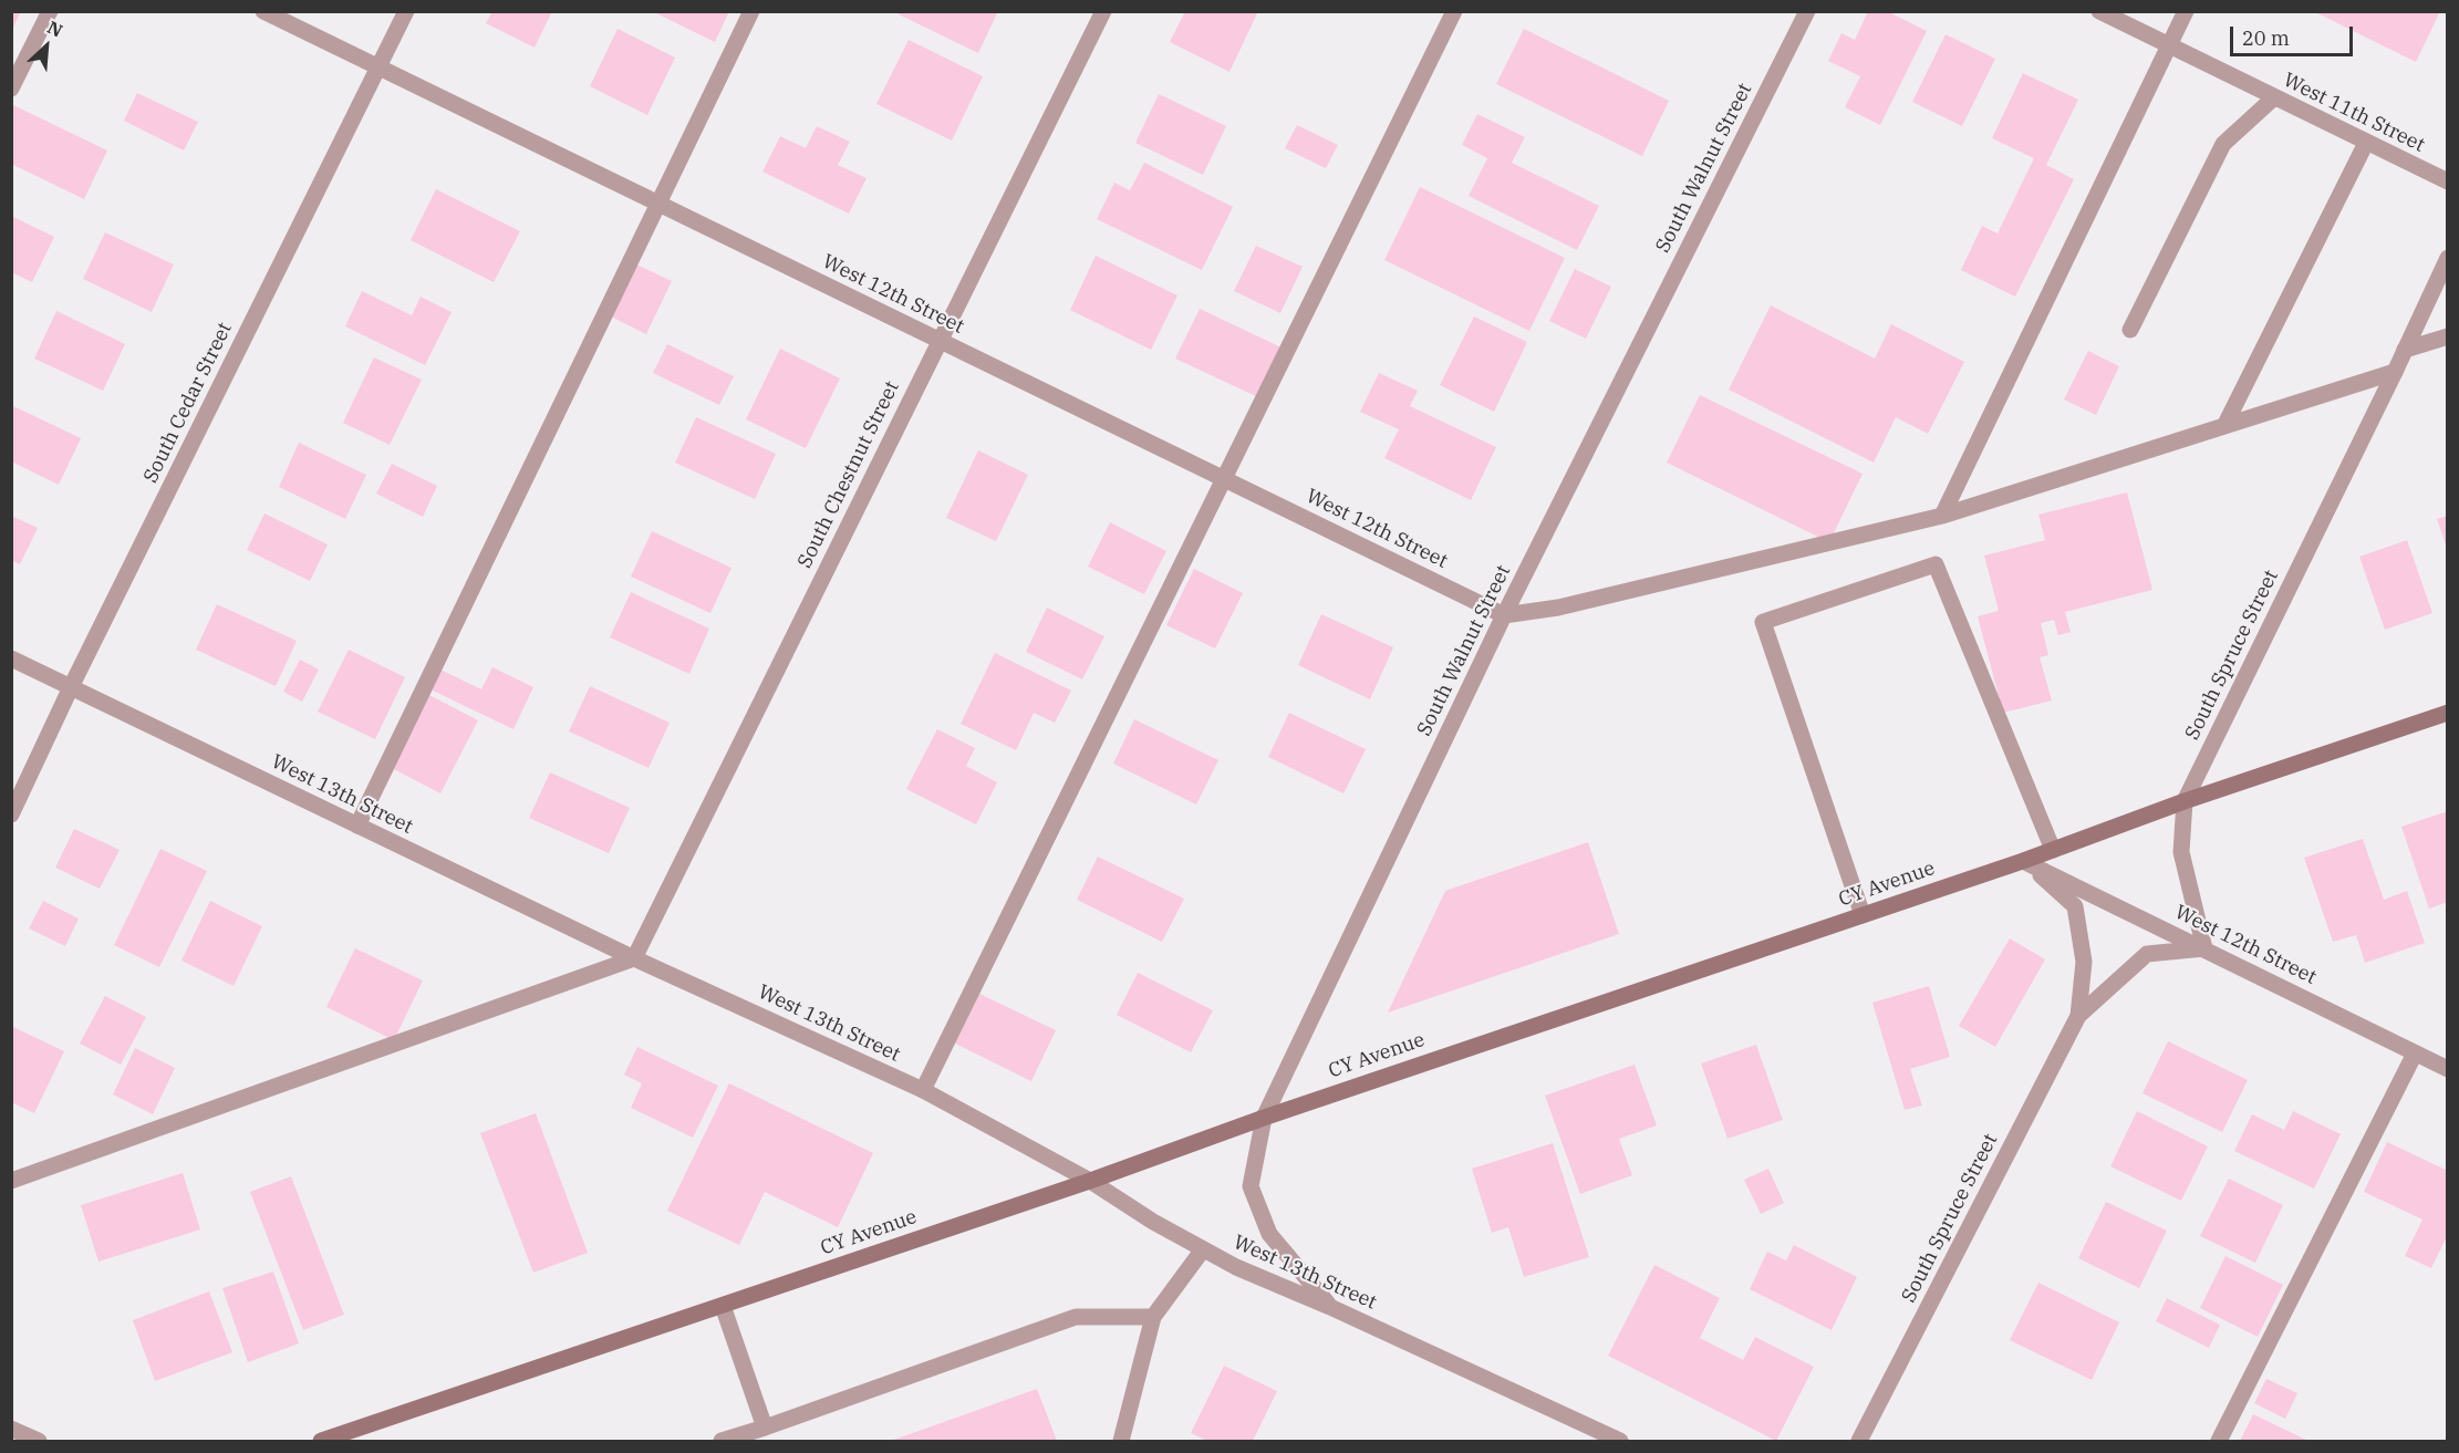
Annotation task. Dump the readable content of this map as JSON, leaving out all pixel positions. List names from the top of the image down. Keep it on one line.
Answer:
{"streets":{"main road":["CY Avenue"],"street":["West 11th Street","South Walnut Street","West 12th Street","South Cedar Street","South Chestnut Street","South Spruce Street","West 13th Street"]},"crossings":[["South Walnut Street","West 12th Street"],["South Walnut Street","West 13th Street"],["South Walnut Street","CY Avenue"],["West 12th Street","South Cedar Street"],["West 12th Street","South Chestnut Street"],["West 12th Street","South Spruce Street"],["West 12th Street","CY Avenue"],["South Cedar Street","West 13th Street"],["South Chestnut Street","West 13th Street"],["South Spruce Street","CY Avenue"],["West 13th Street","CY Avenue"]],"scale_bar":"20 m","north":"top right"}
